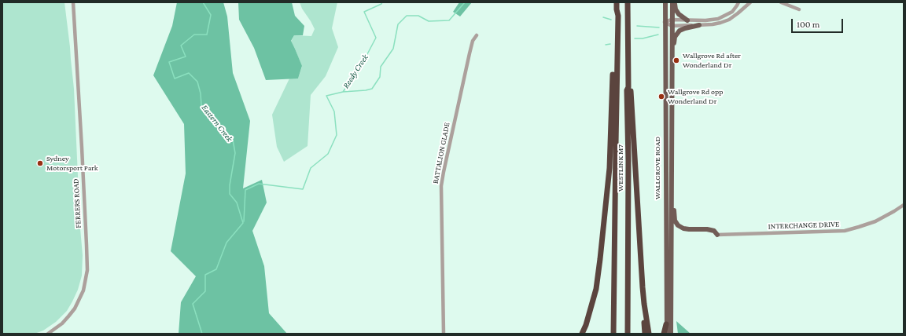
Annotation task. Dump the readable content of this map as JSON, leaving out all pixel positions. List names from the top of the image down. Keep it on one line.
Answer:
{"streets":{"highway":["WESTLINK M7"],"main road":["WALLGROVE ROAD"],"street":["BATTALION GLADE","FERRERS ROAD","INTERCHANGE DRIVE"]},"water":["Reedy Creek","Eastern Creek"],"places":["Wallgrove Rd after Wonderland Dr","Wallgrove Rd opp Wonderland Dr","Sydney Motorsport Park"],"scale_bar":"100 m"}
